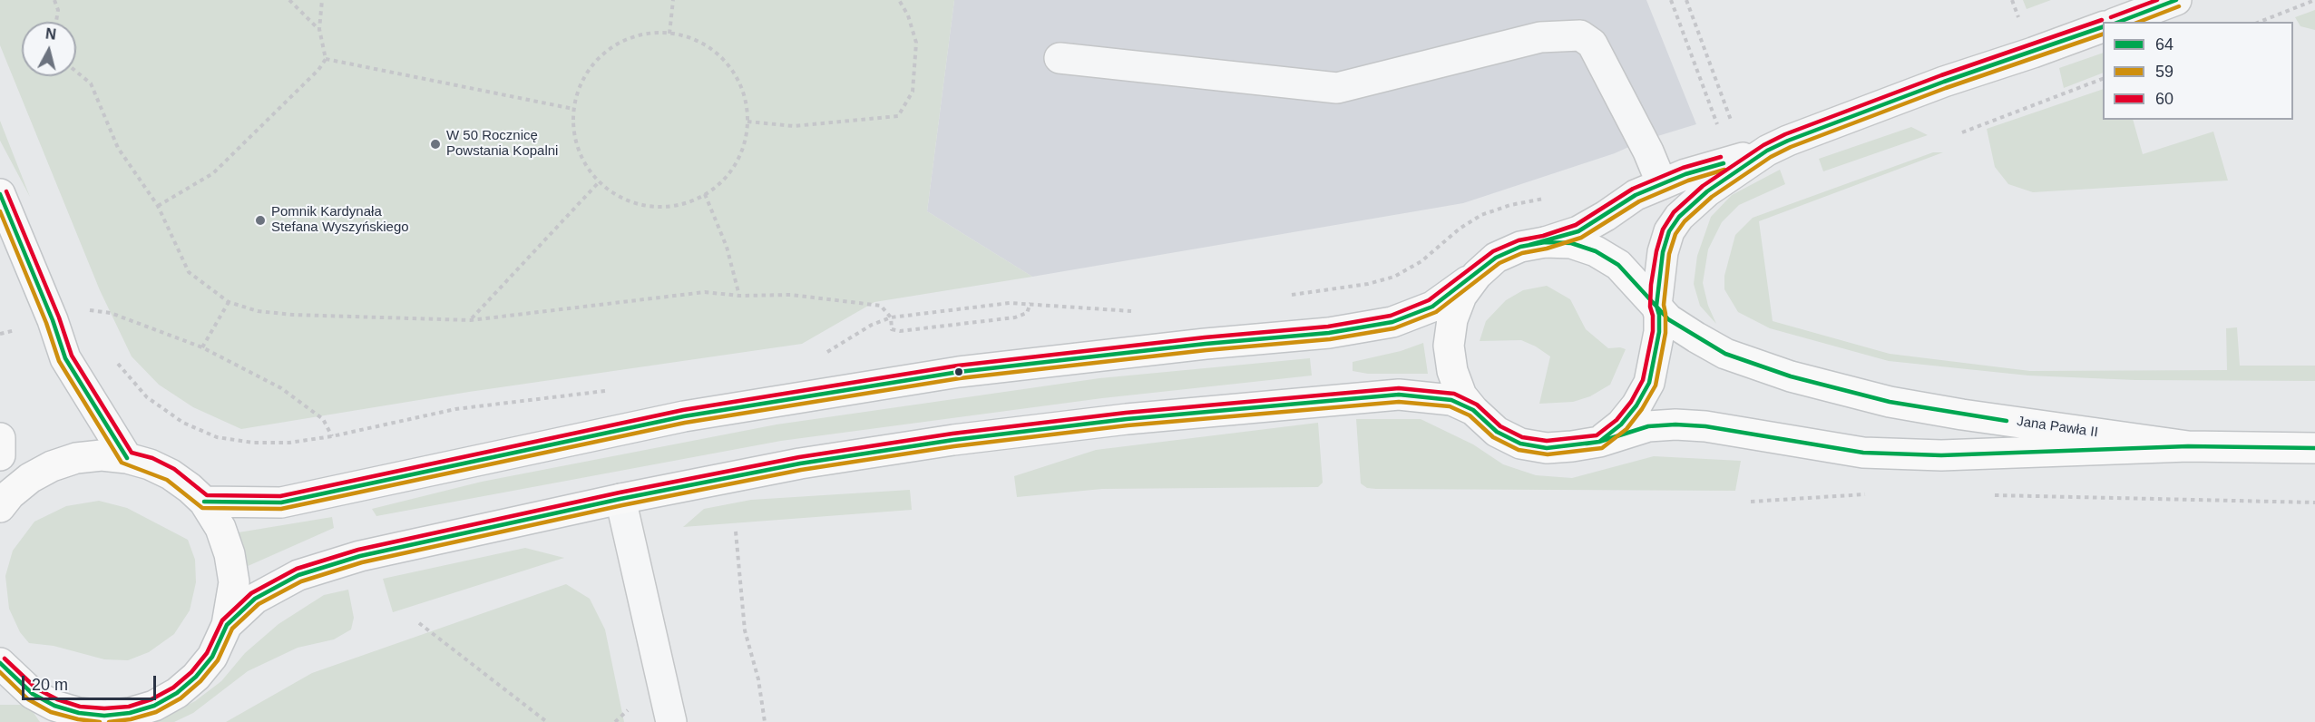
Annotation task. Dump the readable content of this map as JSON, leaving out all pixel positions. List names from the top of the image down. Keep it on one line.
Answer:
{"streets":{"main road":["Jana Pawła II"]},"places":["W 50 Rocznicę Powstania Kopalni","Pomnik Kardynała Stefana Wyszyńskiego"],"lines":["transit line 64","transit line 60","transit line 59"],"legend":["64","59","60"],"scale_bar":"20 m","north":"top"}
